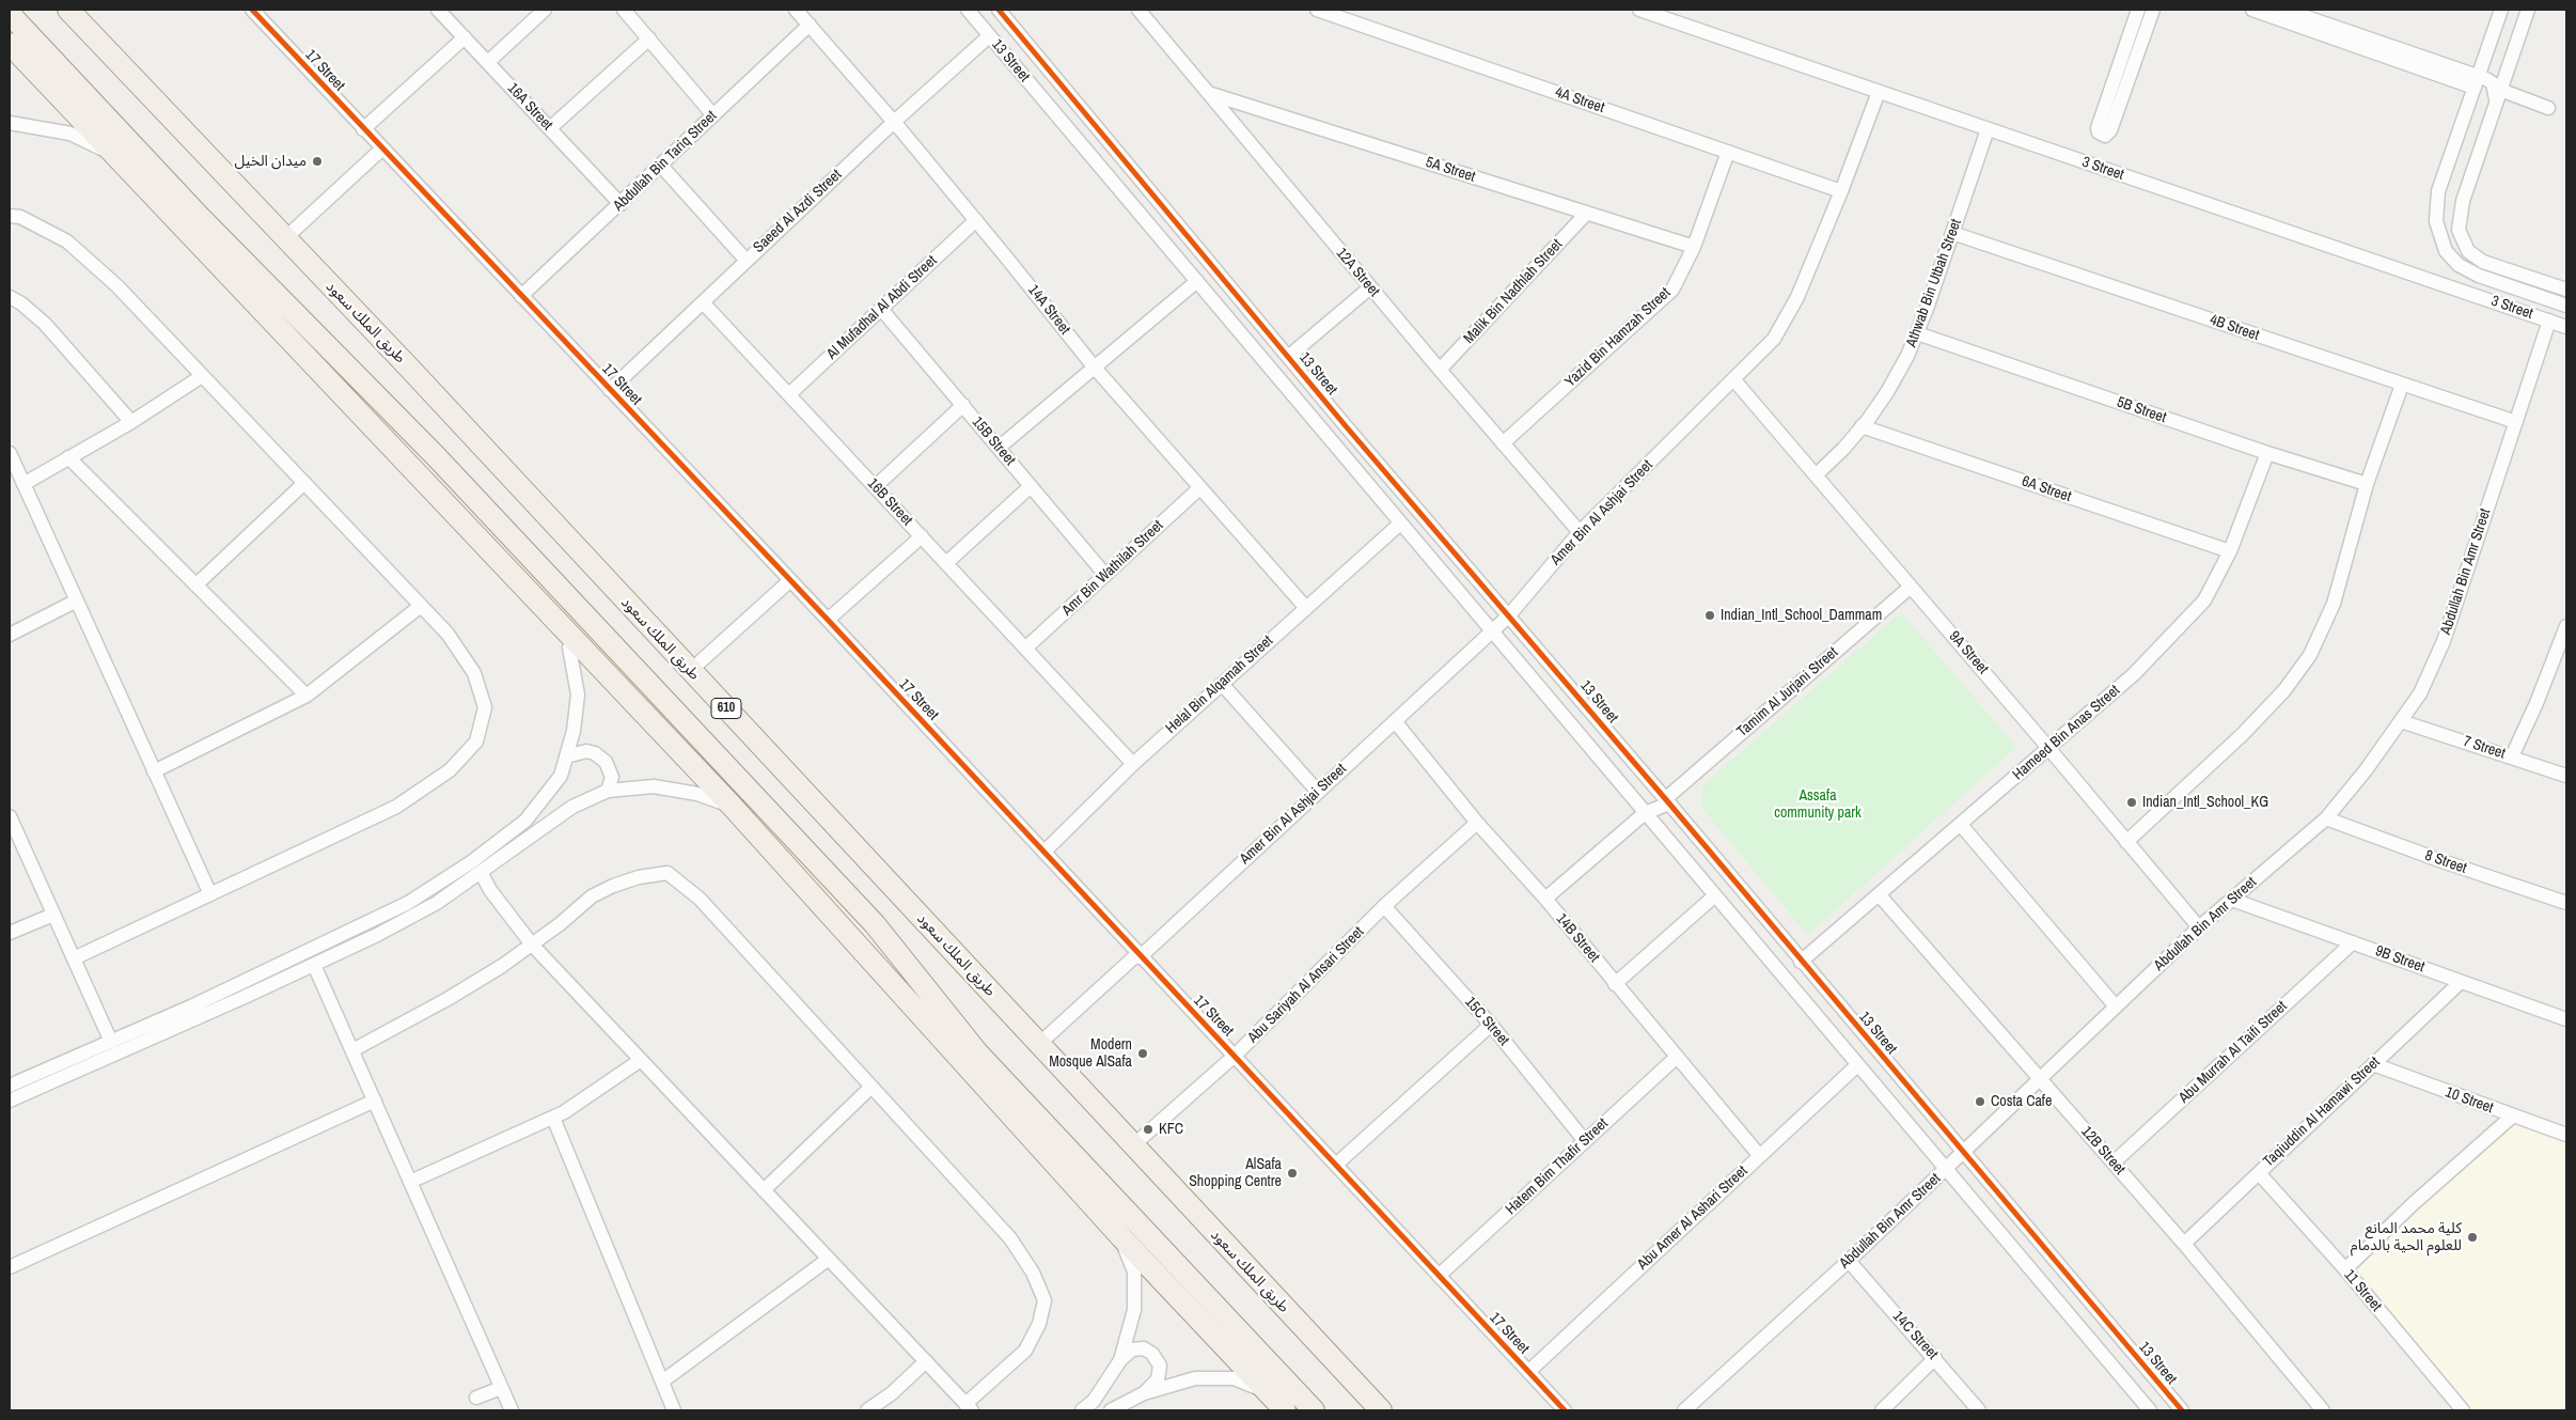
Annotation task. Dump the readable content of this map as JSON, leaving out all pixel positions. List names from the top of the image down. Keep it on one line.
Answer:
{"streets":{"main road":["طريق الملك سعود","610"],"street":["13 Street","17 Street","4A Street","16A Street","Abdullah Bin Tariq Street","3 Street","5A Street","Saeed Al Azdi Street","12A Street","Athwab Bin Utbah Street","Malik Bin Nadhlah Street","Al Mufadhal Al Abdi Street","14A Street","4B Street","Yazid Bin Hamzah Street","5B Street","15B Street","6A Street","16B Street","Amer Bin Al Ashjai Street","Amr Bin Wathilah Street","Abdullah Bin Amr Street","9A Street","Helal Bin Alqamah Street","Tamim Al Jurjani Street","Hameed Bin Anas Street","7 Street","8 Street","14B Street","9B Street","Abu Sariyah Al Ansari Street","15C Street","Abu Murrah Al Taifi Street","10 Street","Taqiuddin Al Hamawi Street","12B Street","Hatem Bim Thafir Street","Abu Amer Al Ashari Street","11 Street","14C Street"]},"crossings":[["13 Street","Saeed Al Azdi Street"],["13 Street","Amer Bin Al Ashjai Street"],["13 Street","Abdullah Bin Amr Street"],["13 Street","Helal Bin Alqamah Street"],["13 Street","Tamim Al Jurjani Street"],["13 Street","Hameed Bin Anas Street"],["13 Street","Abu Amer Al Ashari Street"],["17 Street","Abdullah Bin Tariq Street"],["17 Street","Saeed Al Azdi Street"],["17 Street","Amer Bin Al Ashjai Street"],["17 Street","Helal Bin Alqamah Street"],["17 Street","Abu Sariyah Al Ansari Street"],["17 Street","Hatem Bim Thafir Street"],["17 Street","Abu Amer Al Ashari Street"],["4A Street","Yazid Bin Hamzah Street"],["4A Street","Amer Bin Al Ashjai Street"],["16A Street","Abdullah Bin Tariq Street"],["Abdullah Bin Tariq Street","14A Street"],["3 Street","Athwab Bin Utbah Street"],["3 Street","Amer Bin Al Ashjai Street"],["3 Street","Abdullah Bin Amr Street"],["5A Street","12A Street"],["5A Street","Malik Bin Nadhlah Street"],["5A Street","Yazid Bin Hamzah Street"],["Saeed Al Azdi Street","14A Street"],["Saeed Al Azdi Street","16B Street"],["12A Street","Malik Bin Nadhlah Street"],["12A Street","Yazid Bin Hamzah Street"],["12A Street","Amer Bin Al Ashjai Street"],["Athwab Bin Utbah Street","4B Street"],["Athwab Bin Utbah Street","5B Street"],["Athwab Bin Utbah Street","6A Street"],["Athwab Bin Utbah Street","9A Street"],["Al Mufadhal Al Abdi Street","14A Street"],["Al Mufadhal Al Abdi Street","15B Street"],["Al Mufadhal Al Abdi Street","16B Street"],["14A Street","Amr Bin Wathilah Street"],["14A Street","Helal Bin Alqamah Street"],["طريق الملك سعود","Amer Bin Al Ashjai Street"],["طريق الملك سعود","Abu Sariyah Al Ansari Street"],["4B Street","Abdullah Bin Amr Street"],["5B Street","Hameed Bin Anas Street"],["15B Street","Amr Bin Wathilah Street"],["6A Street","Hameed Bin Anas Street"],["16B Street","Amr Bin Wathilah Street"],["16B Street","Helal Bin Alqamah Street"],["Amer Bin Al Ashjai Street","9A Street"],["Amer Bin Al Ashjai Street","14B Street"],["Abdullah Bin Amr Street","9A Street"],["Abdullah Bin Amr Street","7 Street"],["Abdullah Bin Amr Street","8 Street"],["Abdullah Bin Amr Street","9B Street"],["Abdullah Bin Amr Street","12B Street"],["Abdullah Bin Amr Street","14C Street"],["9A Street","Tamim Al Jurjani Street"],["9A Street","Hameed Bin Anas Street"],["Tamim Al Jurjani Street","14B Street"],["Hameed Bin Anas Street","12B Street"],["14B Street","Abu Sariyah Al Ansari Street"],["14B Street","Hatem Bim Thafir Street"],["14B Street","Abu Amer Al Ashari Street"],["9B Street","Abu Murrah Al Taifi Street"],["9B Street","Taqiuddin Al Hamawi Street"],["Abu Sariyah Al Ansari Street","15C Street"],["15C Street","Hatem Bim Thafir Street"],["Abu Murrah Al Taifi Street","12B Street"],["10 Street","Taqiuddin Al Hamawi Street"],["Taqiuddin Al Hamawi Street","12B Street"],["Taqiuddin Al Hamawi Street","11 Street"]],"parks":["Assafa community park"],"places":["ميدان الخيل","Indian_Intl_School_Dammam","Indian_Intl_School_KG","Modern Mosque AlSafa","Costa Cafe","KFC","AlSafa Shopping Centre","كلية محمد المانع للعلوم الحية بالدمام"]}
